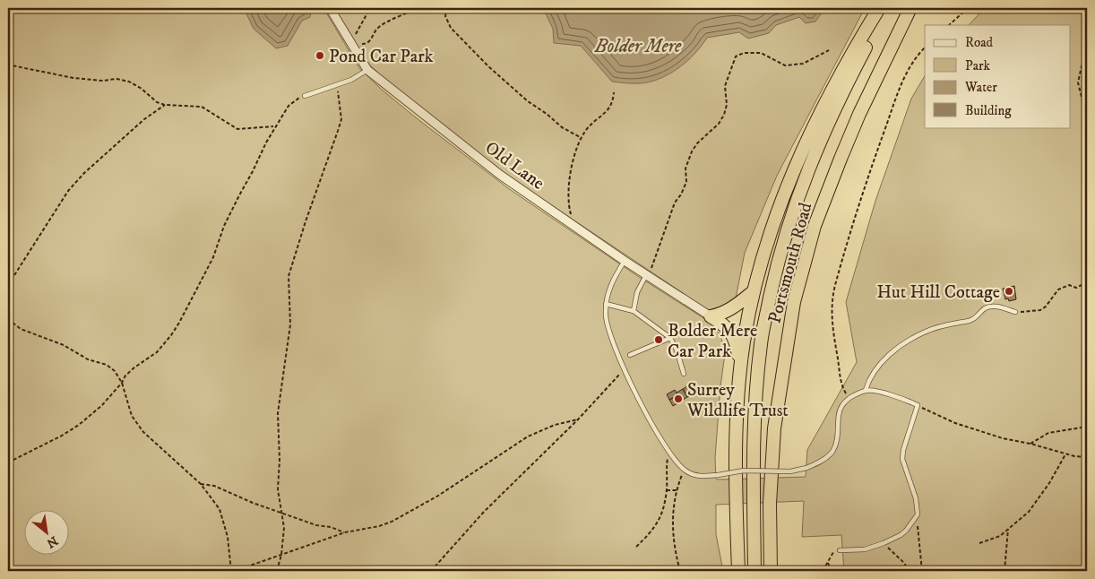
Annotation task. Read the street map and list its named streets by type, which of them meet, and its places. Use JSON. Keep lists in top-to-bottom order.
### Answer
{
  "streets": {
    "highway": ["Portsmouth Road"],
    "street": ["Old Lane"]
  },
  "water": ["Bolder Mere"],
  "places": [
    "Pond Car Park",
    "Hut Hill Cottage",
    "Bolder Mere Car Park",
    "Surrey Wildlife Trust"
  ],
  "legend": [
    "Road",
    "Park",
    "Water",
    "Building"
  ],
  "north": "bottom right"
}
